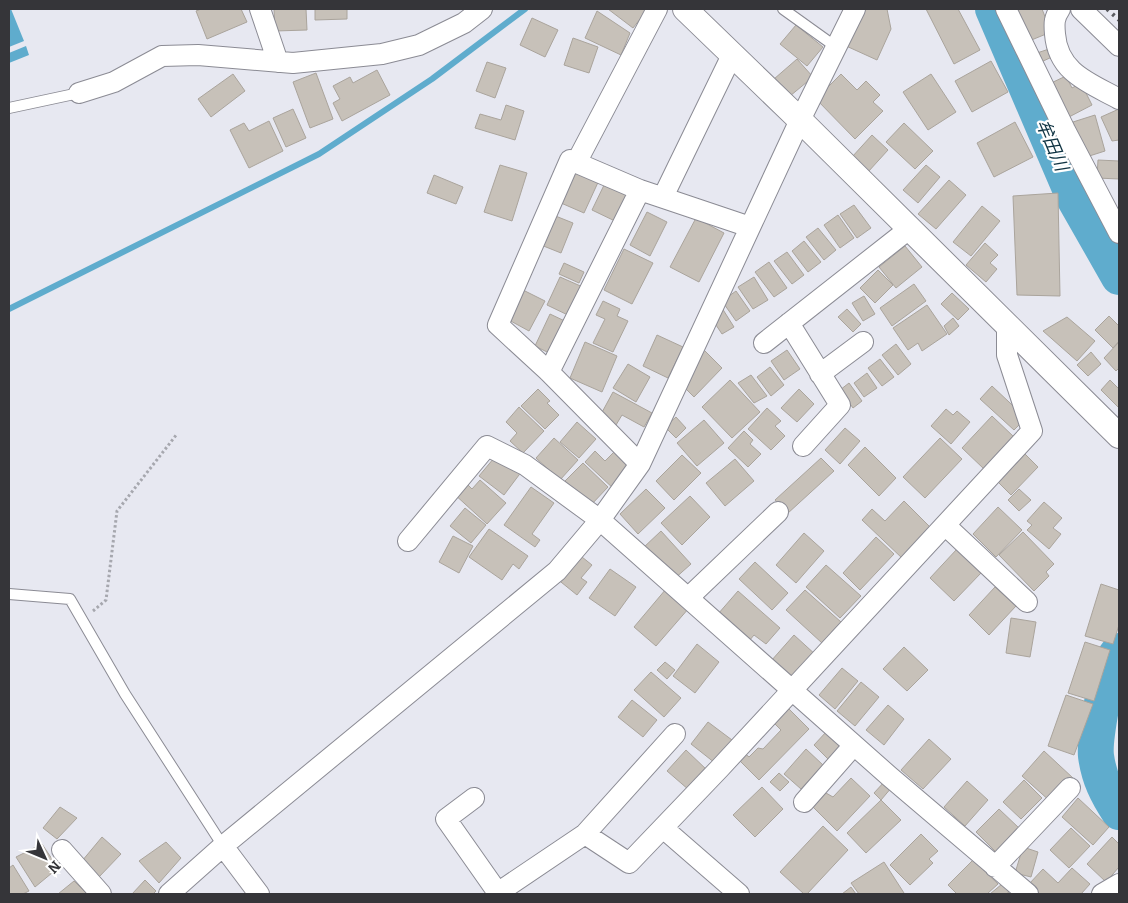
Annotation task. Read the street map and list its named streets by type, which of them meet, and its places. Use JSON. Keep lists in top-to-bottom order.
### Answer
{
  "water": ["牟田川"],
  "north": "bottom right"
}
